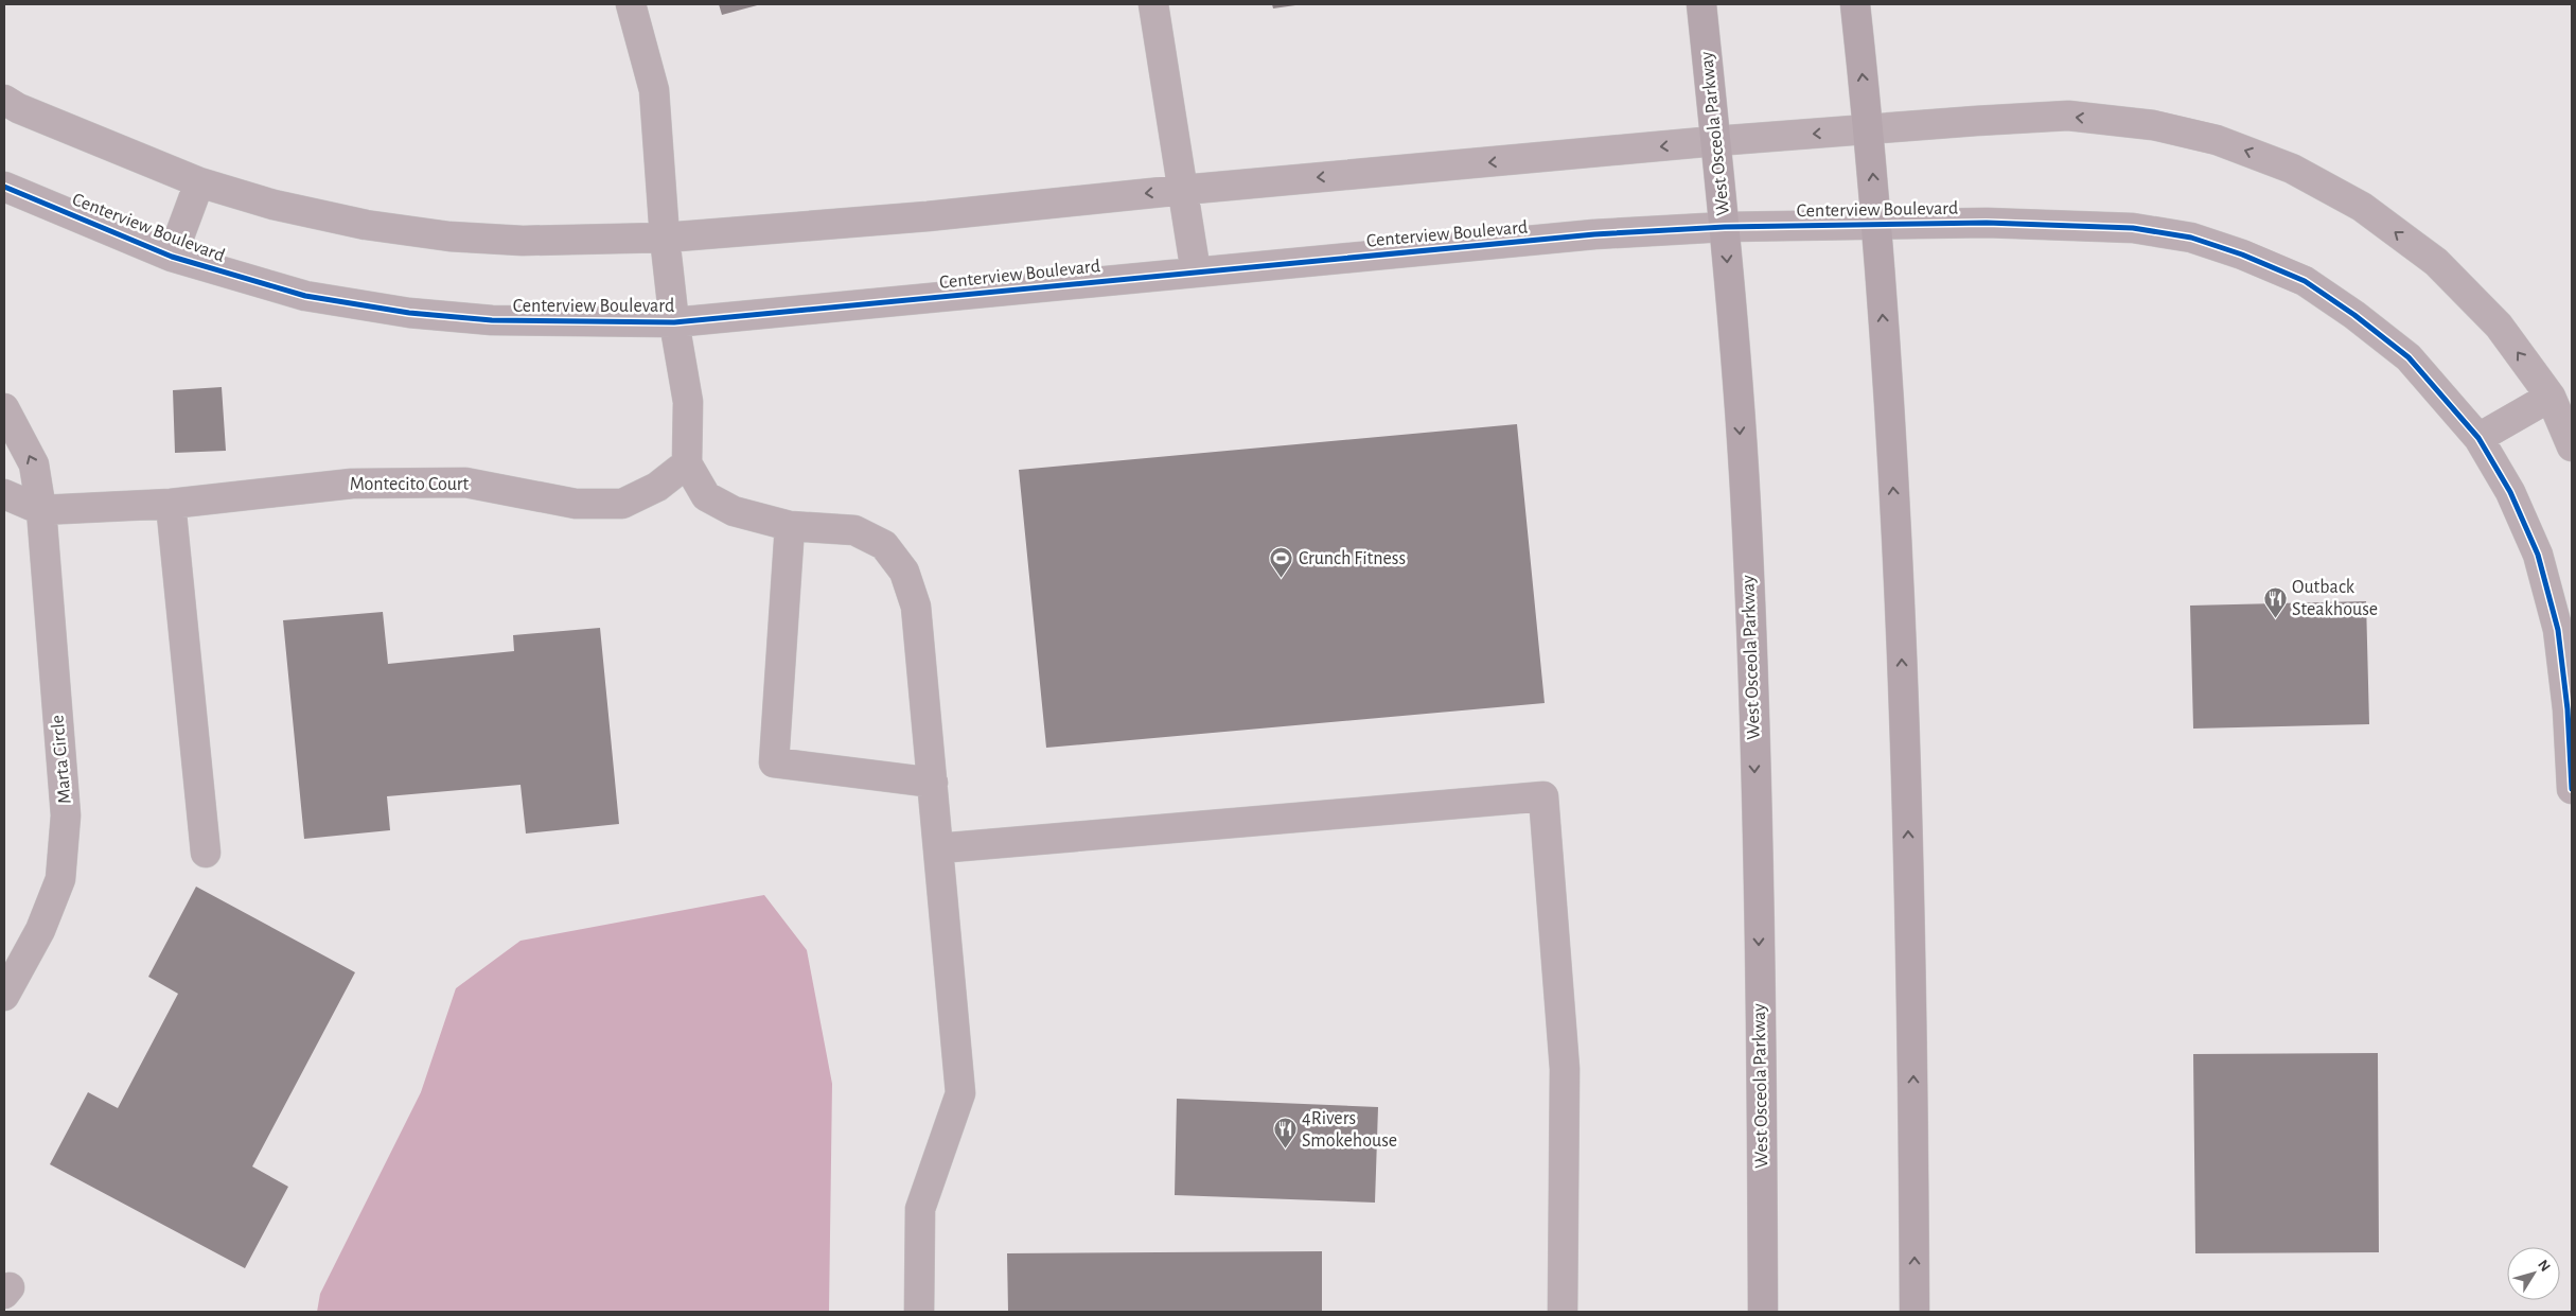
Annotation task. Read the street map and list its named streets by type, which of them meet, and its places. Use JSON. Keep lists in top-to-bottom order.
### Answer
{
  "streets": {
    "main road": ["West Osceola Parkway"],
    "street": ["Centerview Boulevard", "Montecito Court", "Marta Circle"]
  },
  "crossings": [
    ["West Osceola Parkway", "Centerview Boulevard"],
    ["Montecito Court", "Marta Circle"]
  ],
  "places": {
    "sports": ["Crunch Fitness"],
    "restaurant": ["Outback Steakhouse", "4Rivers Smokehouse"]
  },
  "north": "top right"
}
